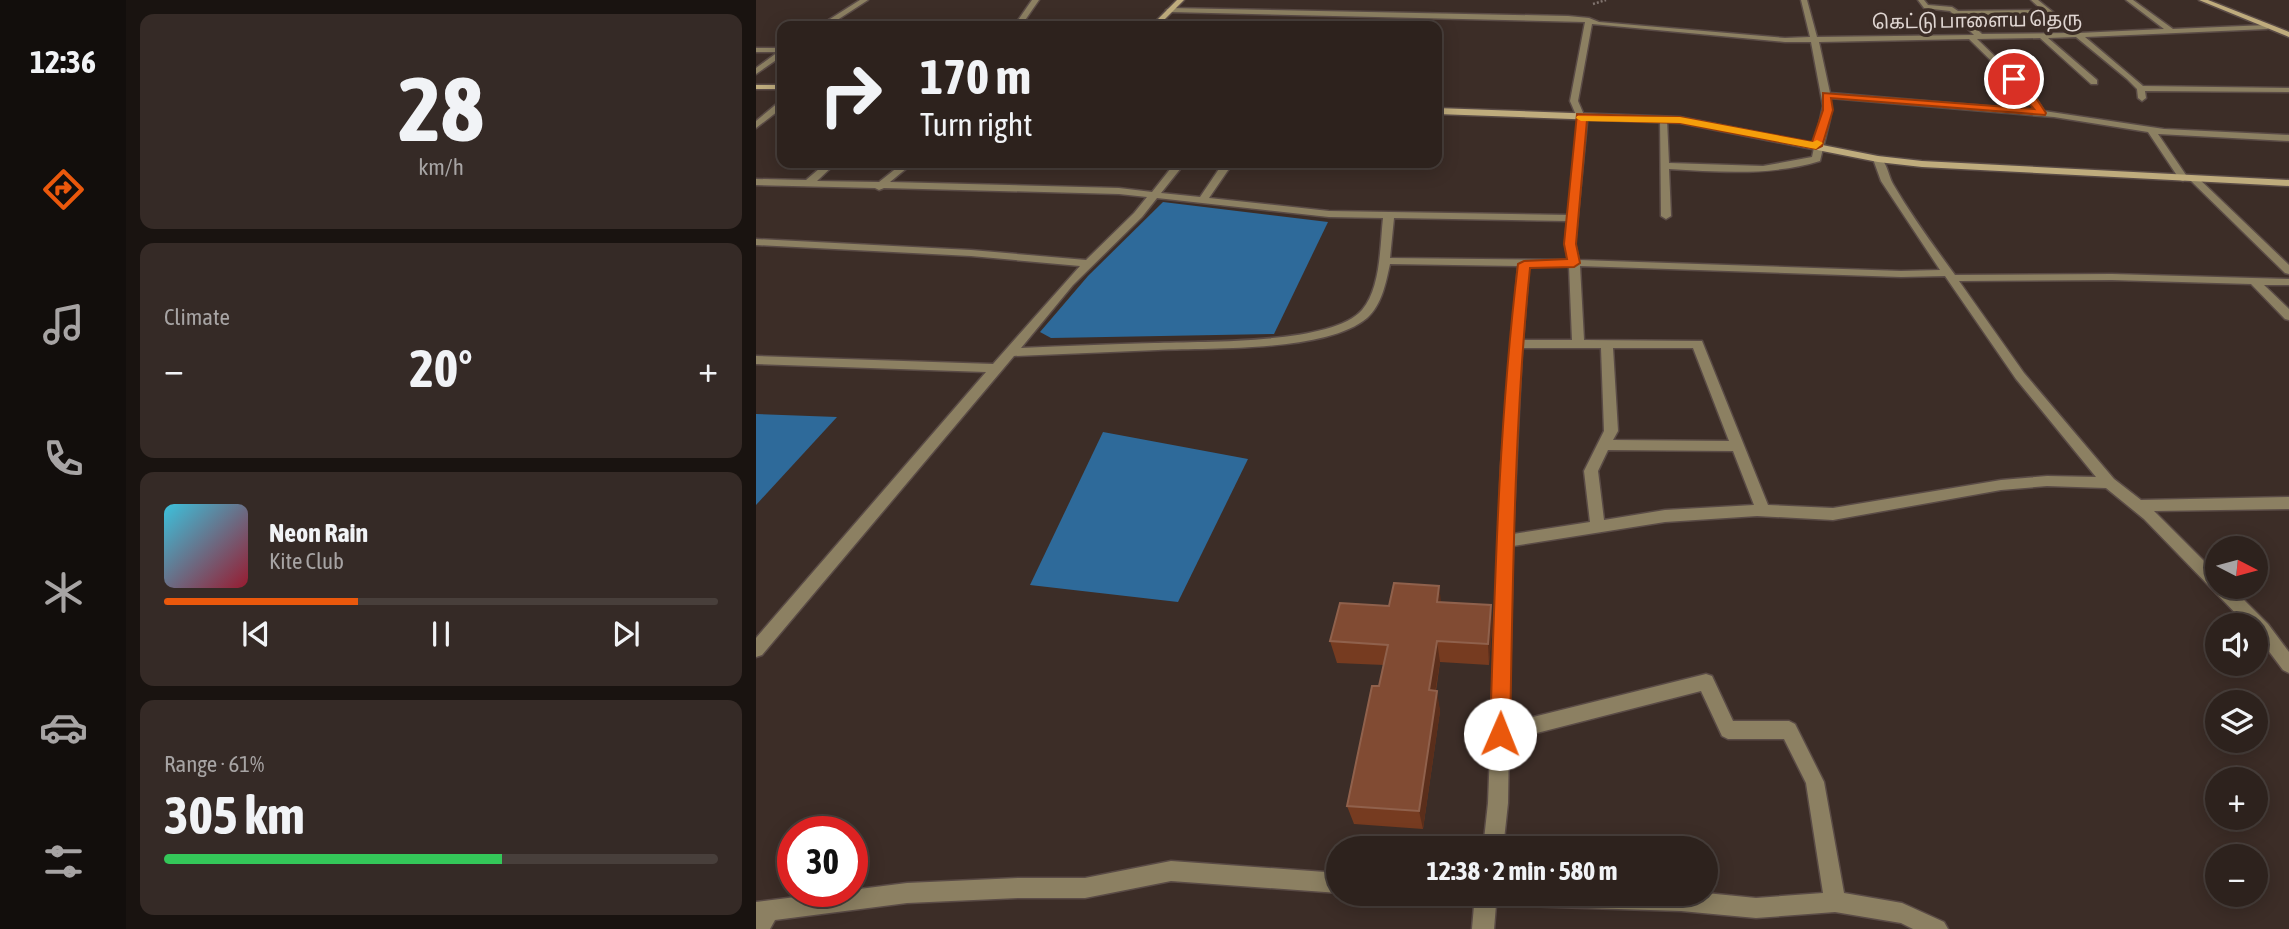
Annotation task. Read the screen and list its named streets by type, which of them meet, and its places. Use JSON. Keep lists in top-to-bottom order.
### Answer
{
  "streets": {
    "street": ["கெட்டு பாளைய தெரு"]
  },
  "north": "right",
  "page": {
    "tabs": "12:36",
    "tile": [
      ["28", "km/h"],
      "Climate",
      ["Range · 61%", "305 km"]
    ],
    "turn": ["170 m", "Turn right"],
    "heat": ["−", "20°", "+"],
    "song": ["Neon Rain", "Kite Club"],
    "map_buttons": ["+", "−"],
    "limit": "30",
    "trip": "12:38 · 2 min · 580 m"
  }
}
